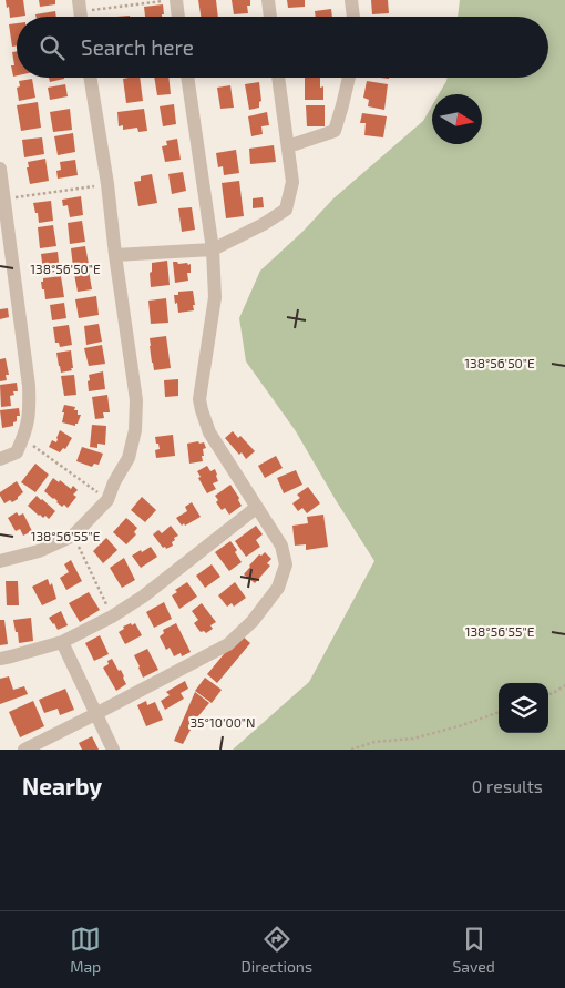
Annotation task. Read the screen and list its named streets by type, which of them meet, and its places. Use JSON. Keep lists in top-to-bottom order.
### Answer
{
  "north": "right",
  "page": {
    "search": "Search here",
    "heading": ["Nearby", "0 results"],
    "nav": ["Map", "Directions", "Saved"]
  },
  "coordinates": ["138°56'50\"E", "138°56'55\"E", "35°10'00\"N"]
}
